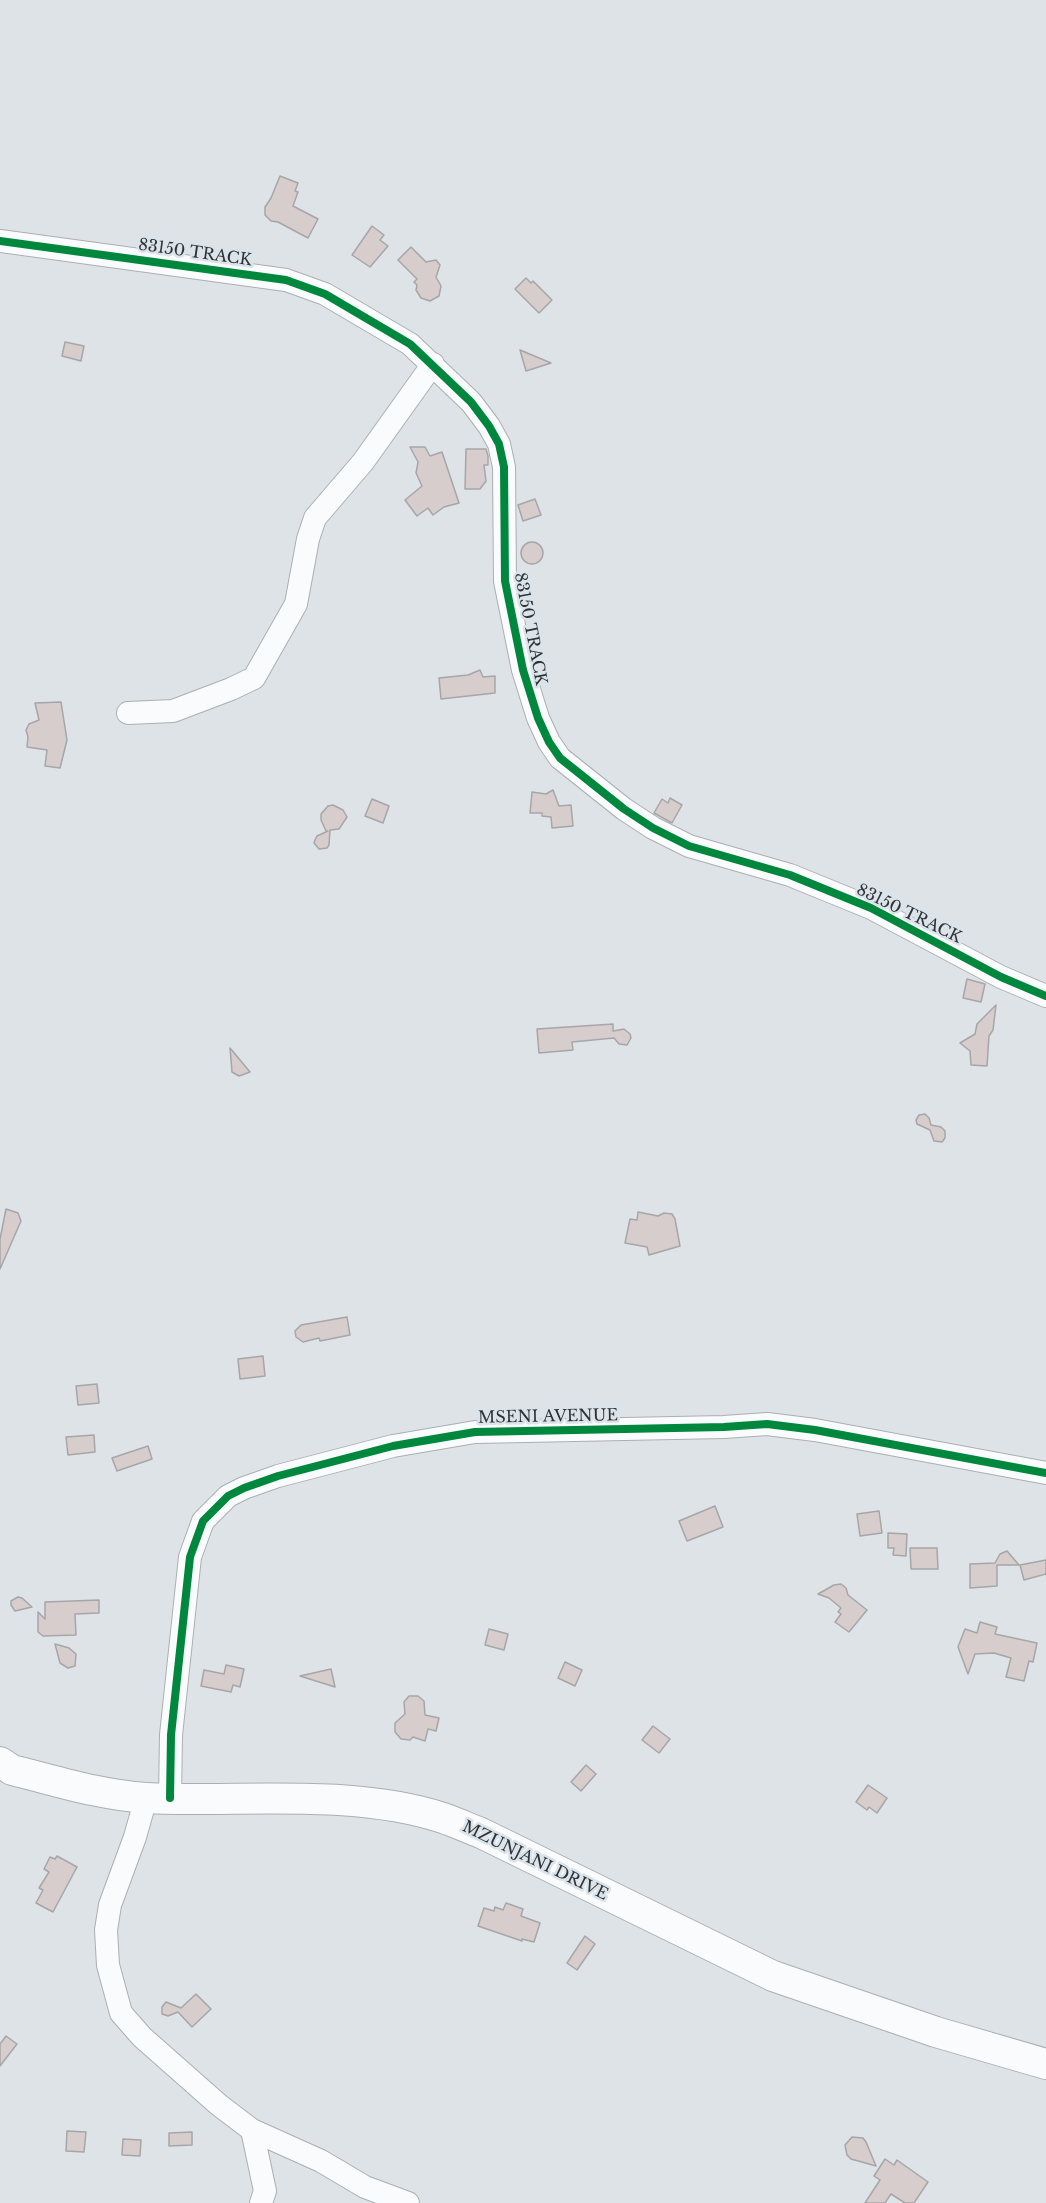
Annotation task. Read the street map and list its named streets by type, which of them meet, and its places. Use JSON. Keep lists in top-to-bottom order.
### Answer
{
  "streets": {
    "main road": ["MZUNJANI DRIVE"],
    "street": ["83150 TRACK", "MSENI AVENUE"]
  },
  "crossings": [
    ["MSENI AVENUE", "MZUNJANI DRIVE"]
  ]
}
